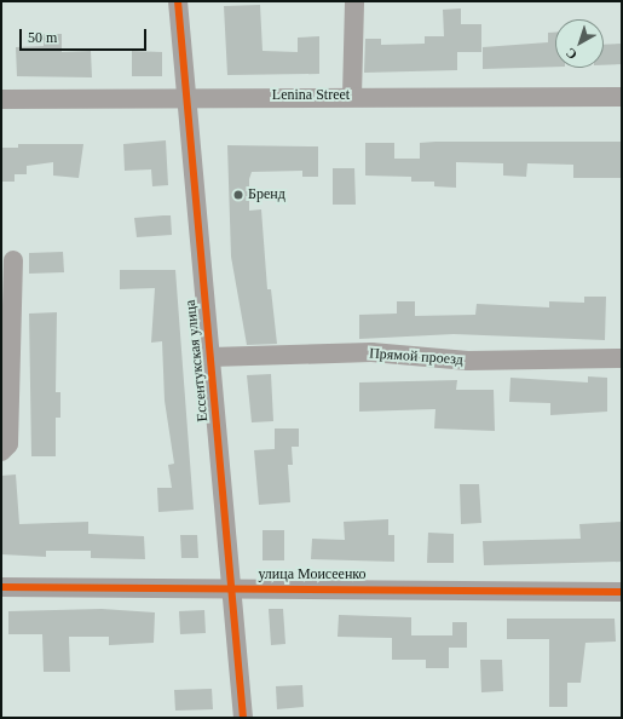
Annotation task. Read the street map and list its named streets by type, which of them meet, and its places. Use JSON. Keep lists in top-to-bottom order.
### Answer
{
  "streets": {
    "street": [
      "Lenina Street",
      "Прямой проезд",
      "Ессентукская улица",
      "улица Моисеенко"
    ]
  },
  "crossings": [
    ["Lenina Street", "Ессентукская улица"],
    ["Прямой проезд", "Ессентукская улица"],
    ["Ессентукская улица", "улица Моисеенко"]
  ],
  "places": ["Бренд"],
  "scale_bar": "50 m",
  "north": "bottom left"
}
